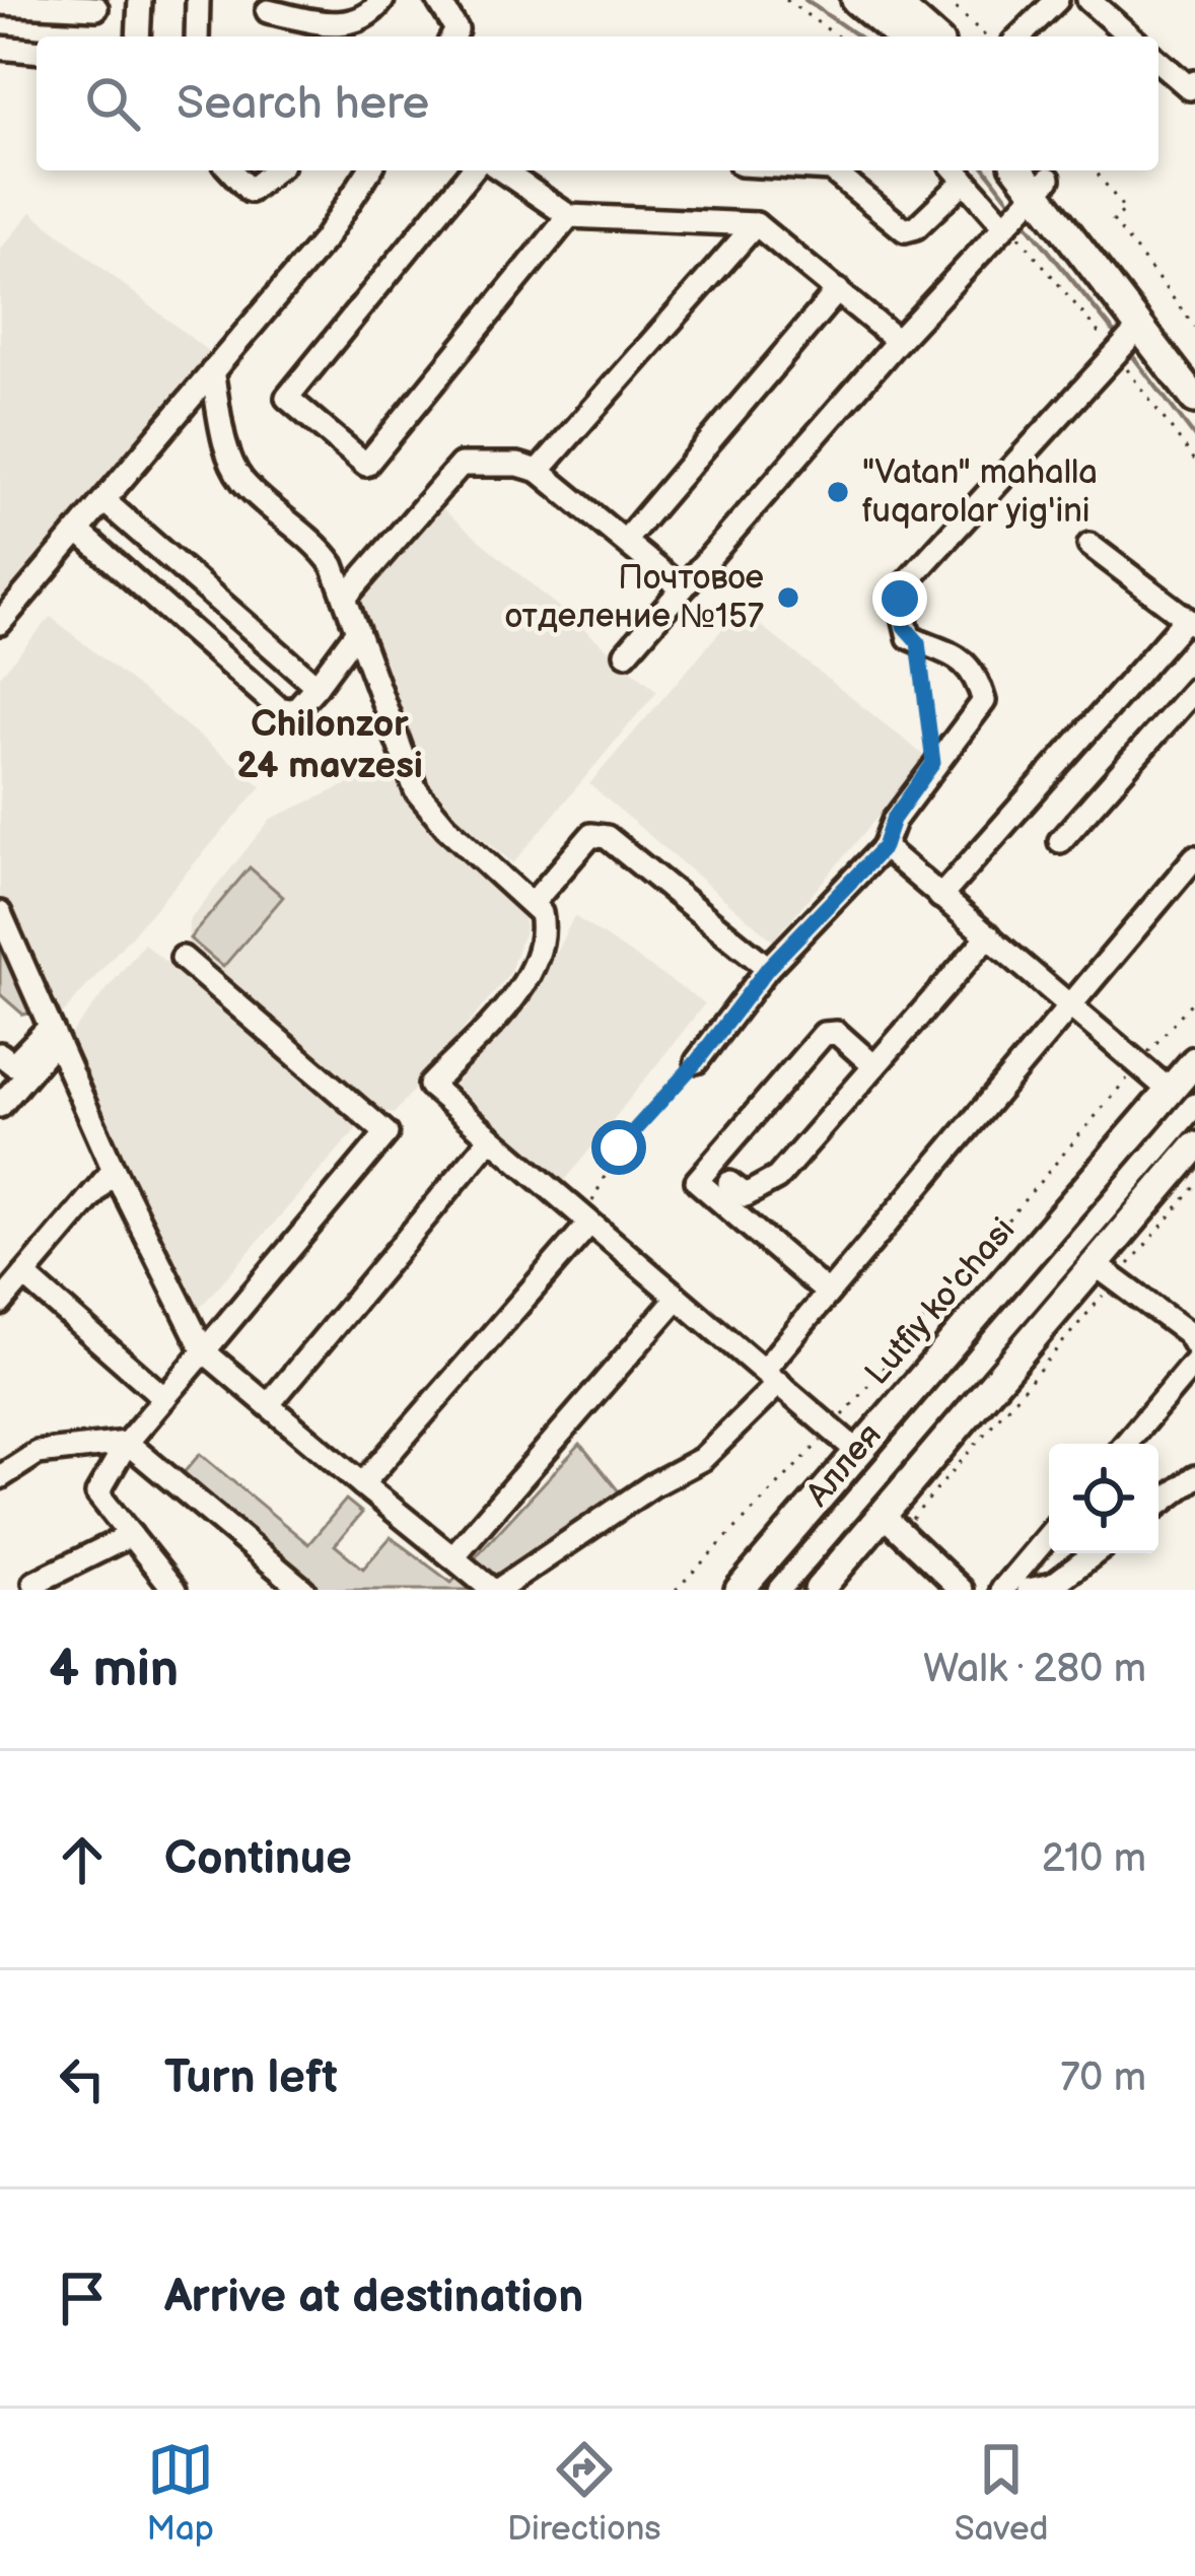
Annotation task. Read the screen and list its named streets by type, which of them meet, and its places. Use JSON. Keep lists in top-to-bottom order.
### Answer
{
  "streets": {
    "main road": ["Lutfiy ko'chasi"],
    "street": ["Аллея"]
  },
  "crossings": [
    ["Lutfiy ko'chasi", "Аллея"]
  ],
  "districts": ["Chilonzor 24 mavzesi"],
  "places": ["\"Vatan\" mahalla fuqarolar yig'ini", "Почтовое отделение №157"],
  "page": {
    "search": "Search here",
    "heading": ["4 min", "Walk · 280 m"],
    "list": [
      ["Continue", "210 m"],
      ["Turn left", "70 m"],
      "Arrive at destination"
    ],
    "nav": ["Map", "Directions", "Saved"]
  }
}
